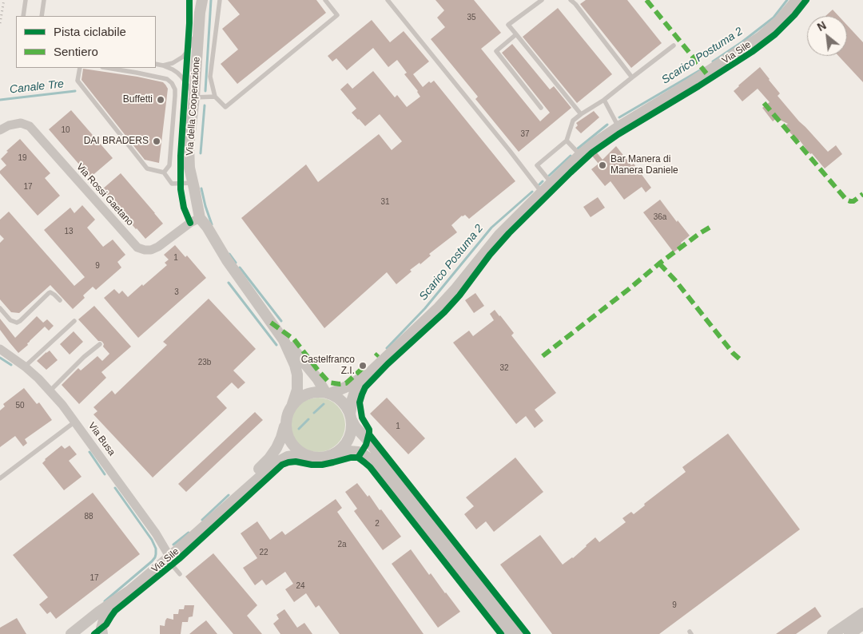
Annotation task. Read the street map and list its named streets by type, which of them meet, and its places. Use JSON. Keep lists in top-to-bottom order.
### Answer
{
  "streets": {
    "street": [
      "Via Sile",
      "Via della Cooperazione",
      "Via Rossi Gaetano",
      "Via Busa"
    ]
  },
  "crossings": [
    ["Via Sile", "Via della Cooperazione"],
    ["Via Sile", "Via Busa"],
    ["Via della Cooperazione", "Via Rossi Gaetano"]
  ],
  "water": ["Scarico Postuma 2", "Canale Tre"],
  "places": [
    "Buffetti",
    "DAI BRADERS",
    "Bar Manera di Manera Daniele",
    "Castelfranco Z.I."
  ],
  "house_numbers": [
    "35",
    "10",
    "37",
    "19",
    "17",
    "31",
    "36a",
    "13",
    "1",
    "9",
    "3",
    "23b",
    "32",
    "50",
    "1",
    "88",
    "2",
    "2a",
    "22",
    "17",
    "24",
    "9"
  ],
  "legend": ["Pista ciclabile", "Sentiero"],
  "north": "top left"
}
